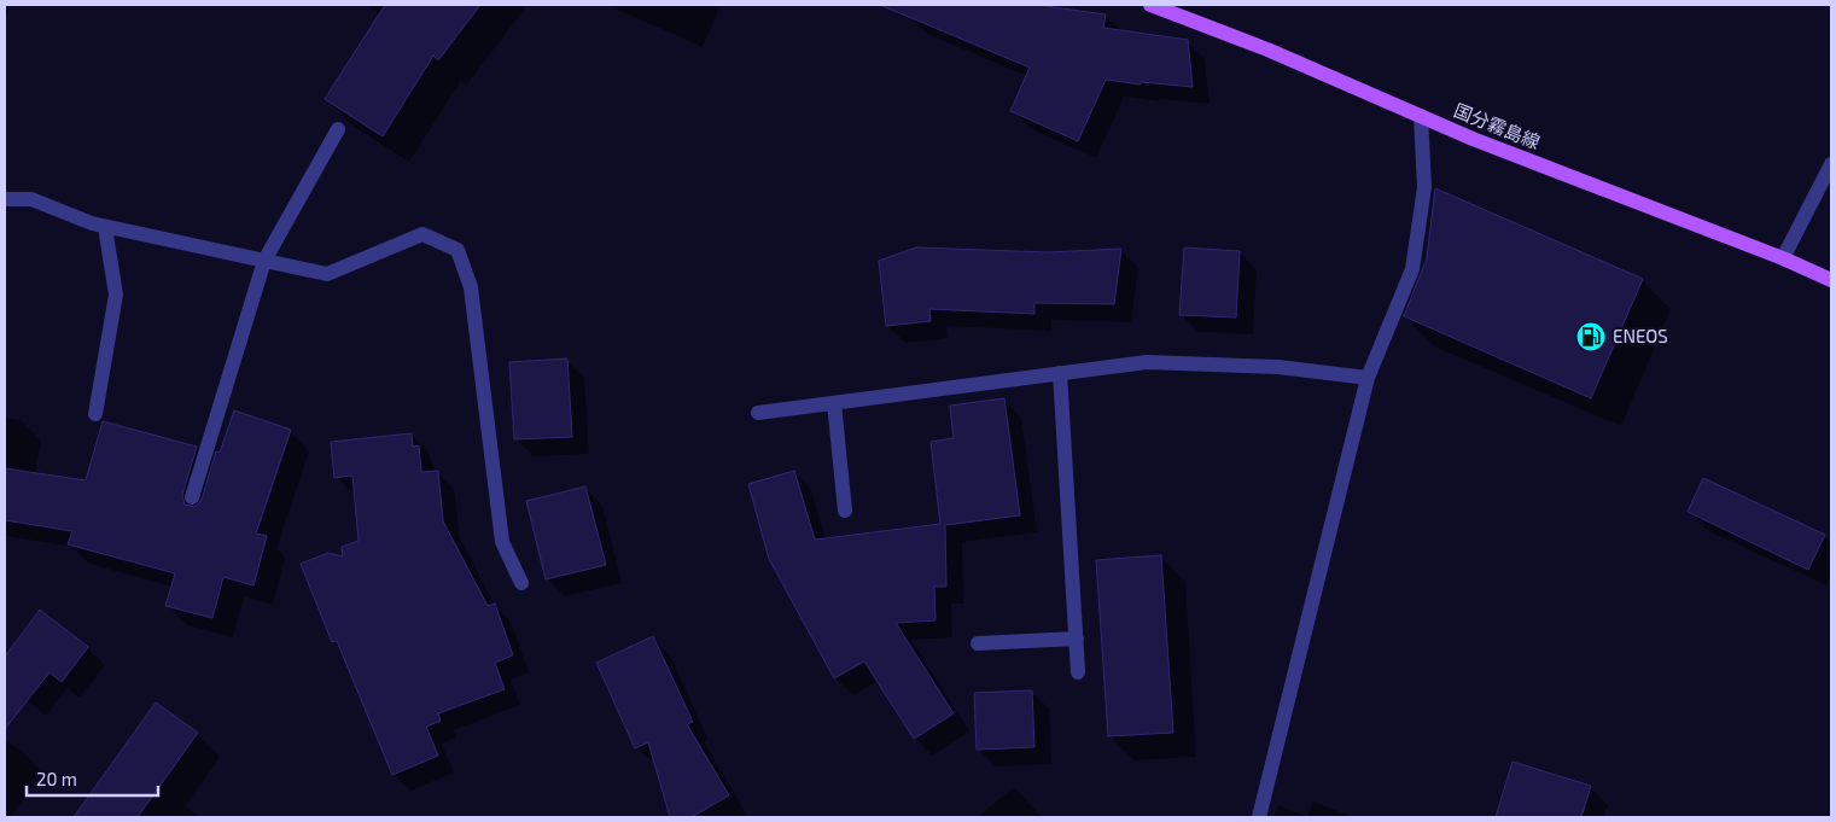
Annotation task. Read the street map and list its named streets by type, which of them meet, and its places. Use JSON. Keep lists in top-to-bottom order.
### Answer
{
  "streets": {
    "main road": ["国分霧島線"]
  },
  "places": {
    "fuel station": ["ENEOS"]
  },
  "scale_bar": "20 m"
}
